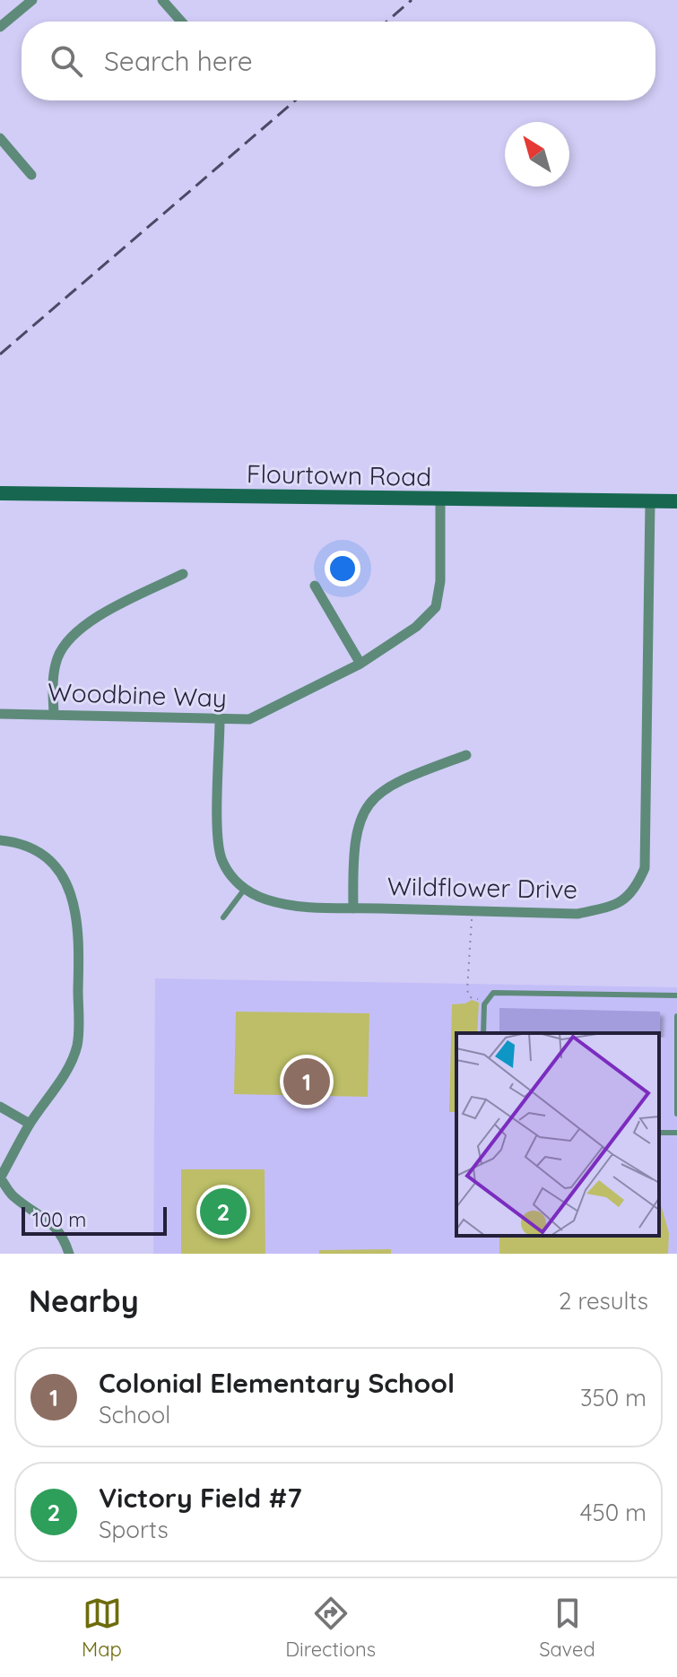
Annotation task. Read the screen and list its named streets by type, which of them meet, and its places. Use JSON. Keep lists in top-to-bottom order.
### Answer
{
  "streets": {
    "main road": ["Flourtown Road"],
    "street": ["Woodbine Way", "Wildflower Drive"]
  },
  "crossings": [
    ["Flourtown Road", "Woodbine Way"],
    ["Flourtown Road", "Wildflower Drive"],
    ["Woodbine Way", "Wildflower Drive"]
  ],
  "scale_bar": "100 m",
  "north": "top left",
  "page": {
    "search": "Search here",
    "pins": ["1", "2"],
    "scale": "100 m",
    "heading": ["Nearby", "2 results"],
    "list": [
      {
        "mark": "1",
        "name": "Colonial Elementary School",
        "note": "School",
        "value": "350 m"
      },
      {
        "mark": "2",
        "name": "Victory Field #7",
        "note": "Sports",
        "value": "450 m"
      }
    ],
    "nav": ["Map", "Directions", "Saved"]
  }
}
